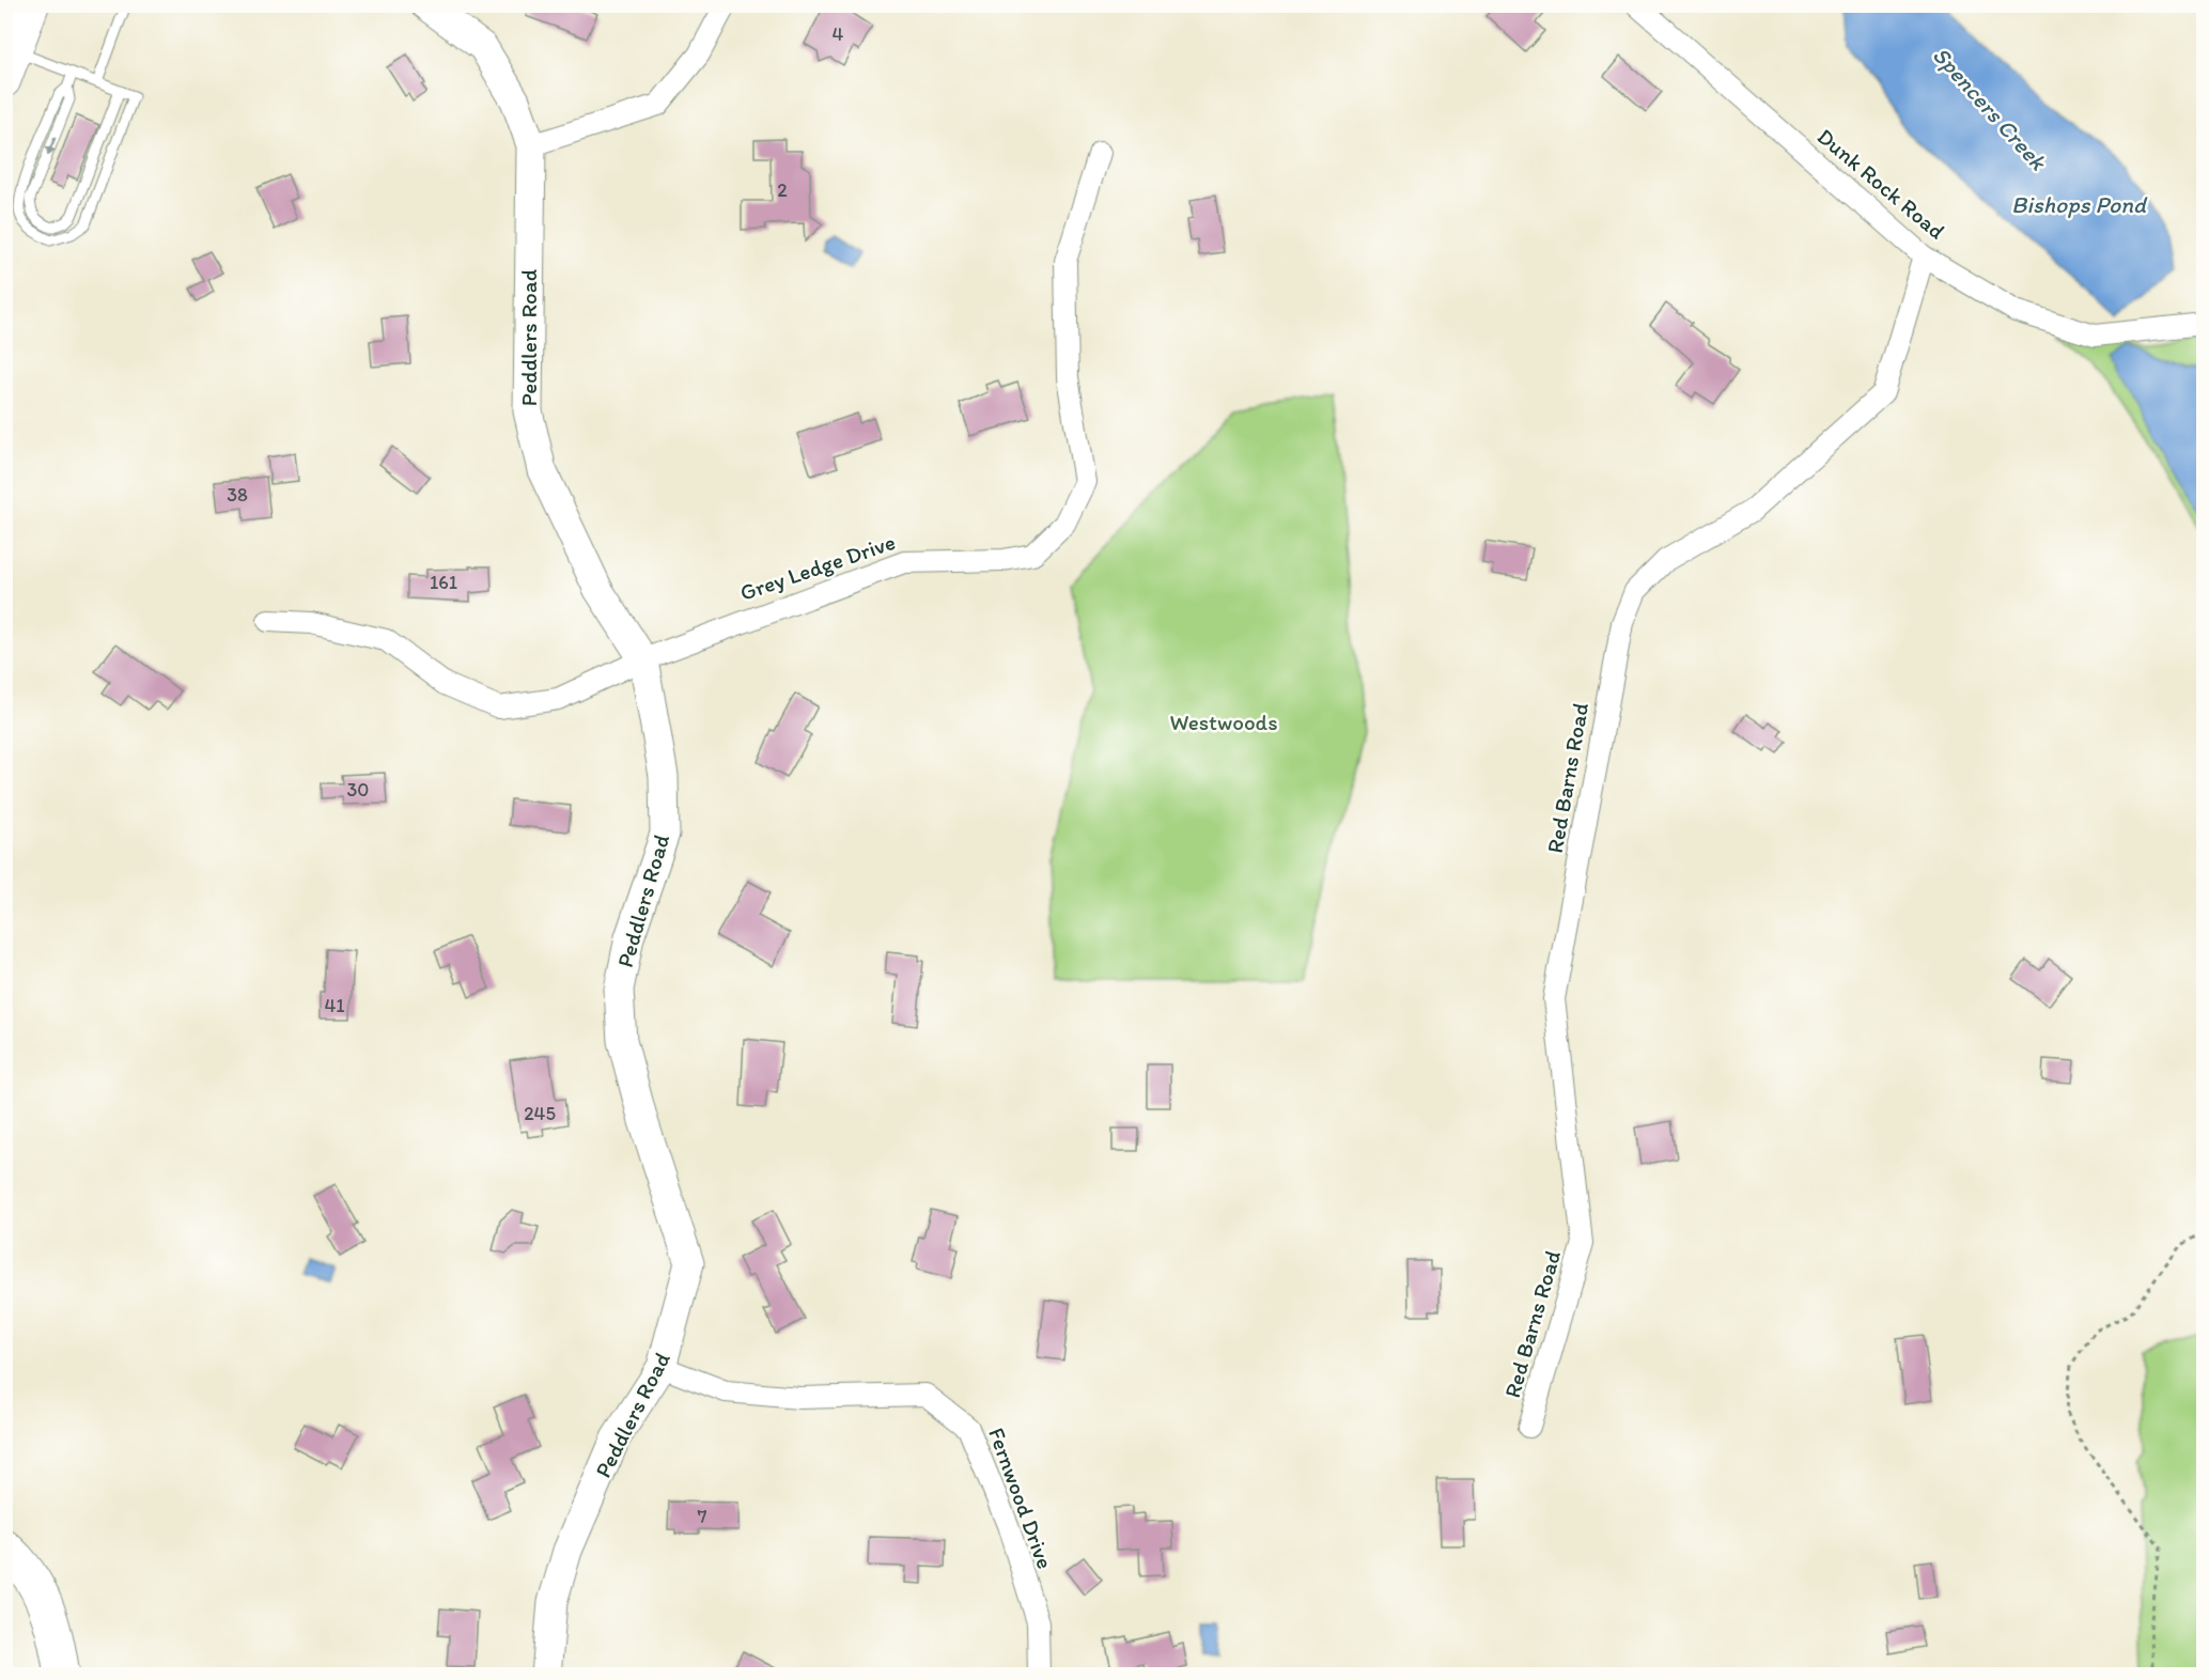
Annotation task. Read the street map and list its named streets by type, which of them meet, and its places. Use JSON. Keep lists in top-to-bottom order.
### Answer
{
  "streets": {
    "street": [
      "Dunk Rock Road",
      "Peddlers Road",
      "Grey Ledge Drive",
      "Red Barns Road",
      "Fernwood Drive"
    ]
  },
  "crossings": [
    ["Dunk Rock Road", "Red Barns Road"],
    ["Peddlers Road", "Grey Ledge Drive"],
    ["Peddlers Road", "Fernwood Drive"]
  ],
  "water": ["Spencers Creek", "Bishops Pond"],
  "parks": ["Westwoods"],
  "house_numbers": [
    "4",
    "2",
    "38",
    "161",
    "30",
    "41",
    "245",
    "7"
  ]
}
